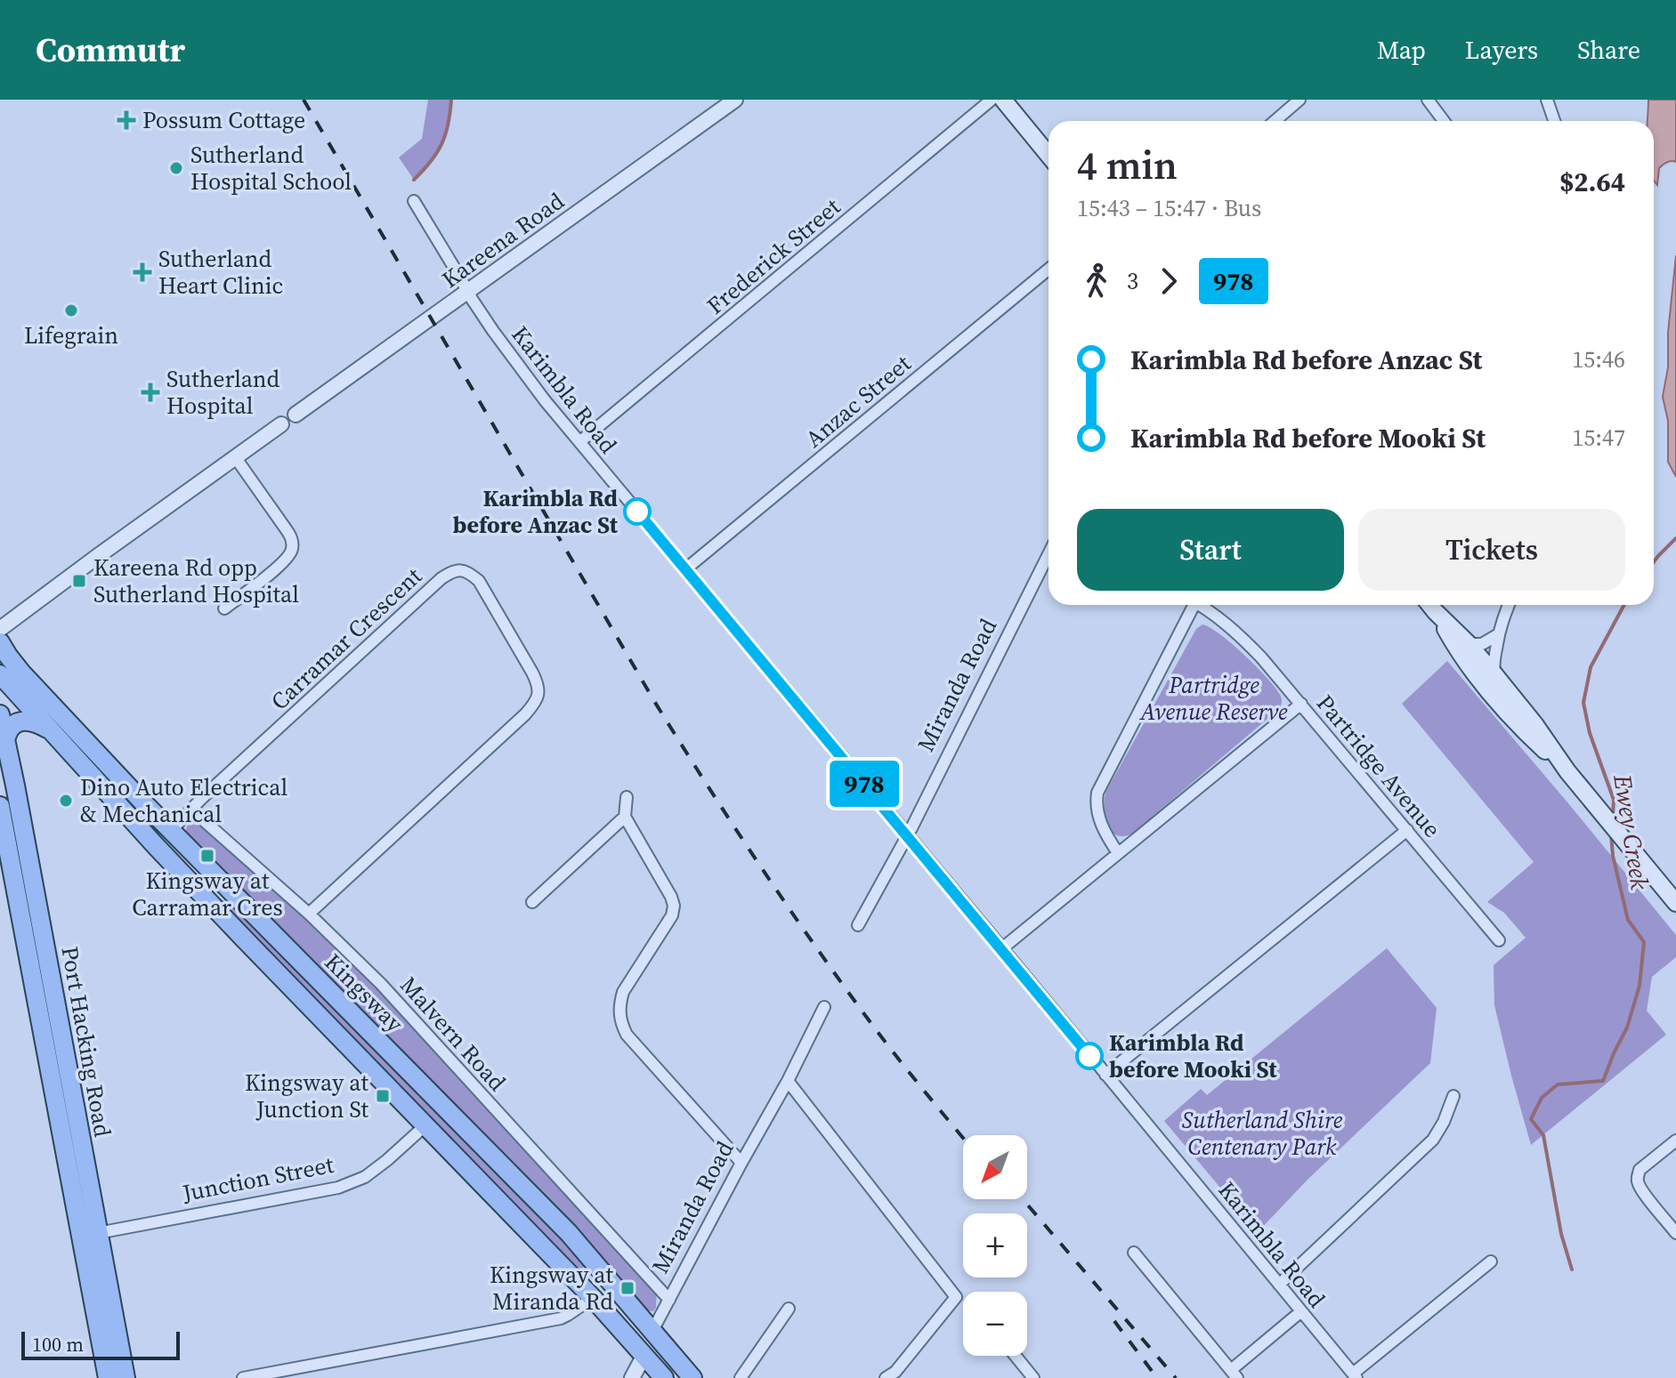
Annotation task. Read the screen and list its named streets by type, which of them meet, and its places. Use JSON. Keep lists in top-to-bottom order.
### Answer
{
  "streets": {
    "main road": ["Miranda Road", "Kingsway", "Port Hacking Road"],
    "street": [
      "Kareena Road",
      "Frederick Street",
      "Karimbla Road",
      "Anzac Street",
      "Carramar Crescent",
      "Partridge Avenue",
      "Malvern Road",
      "Junction Street"
    ]
  },
  "crossings": [
    ["Kareena Road", "Karimbla Road"],
    ["Frederick Street", "Karimbla Road"],
    ["Karimbla Road", "Anzac Street"],
    ["Karimbla Road", "Miranda Road"],
    ["Carramar Crescent", "Kingsway"],
    ["Carramar Crescent", "Malvern Road"],
    ["Miranda Road", "Kingsway"],
    ["Miranda Road", "Malvern Road"],
    ["Kingsway", "Junction Street"],
    ["Port Hacking Road", "Junction Street"]
  ],
  "water": ["Ewey Creek"],
  "parks": ["Partridge Avenue Reserve", "Sutherland Shire Centenary Park"],
  "places": {
    "health": ["Possum Cottage", "Sutherland Heart Clinic", "Sutherland Hospital"],
    "other": [
      "Sutherland Hospital School",
      "Lifegrain",
      "Karimbla Rd before Anzac St",
      "Dino Auto Electrical & Mechanical",
      "Karimbla Rd before Mooki St"
    ],
    "transit": [
      "Kareena Rd opp Sutherland Hospital",
      "Kingsway at Carramar Cres",
      "Kingsway at Junction St",
      "Kingsway at Miranda Rd"
    ]
  },
  "lines": ["bus line 978"],
  "scale_bar": "100 m",
  "north": "bottom left",
  "page": {
    "header": "Commutr",
    "nav": ["Map", "Layers", "Share"],
    "on_map": "978",
    "heading": ["4 min", "15:43 – 15:47 · Bus", "$2.64"],
    "legs": ["3", "978"],
    "list": [
      {
        "name": "Karimbla Rd before Anzac St",
        "value": "15:46"
      },
      {
        "name": "Karimbla Rd before Mooki St",
        "value": "15:47"
      }
    ],
    "buttons": ["Start", "Tickets"],
    "map_buttons": ["+", "−"],
    "scale": "100 m"
  }
}
